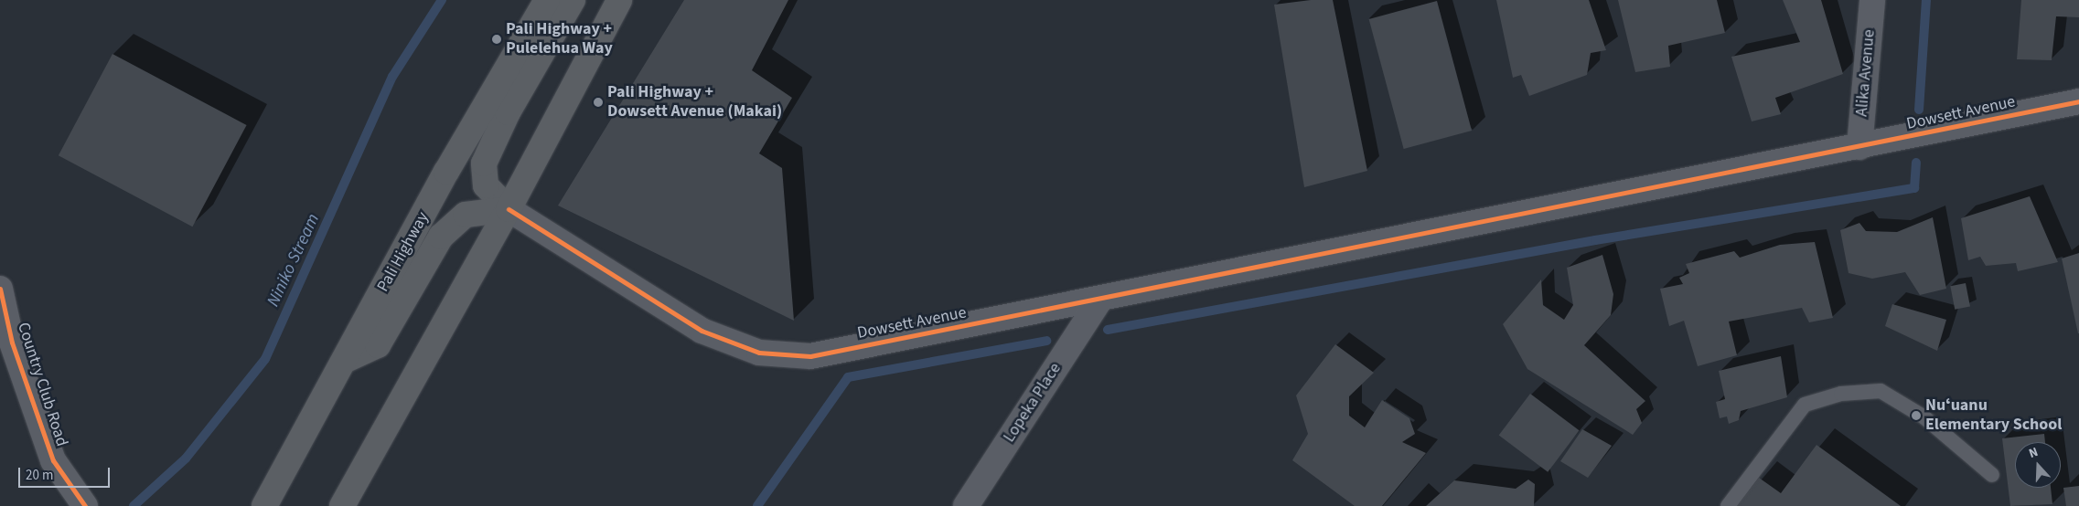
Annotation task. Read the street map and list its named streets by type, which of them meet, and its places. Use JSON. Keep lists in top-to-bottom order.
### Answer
{
  "streets": {
    "highway": ["Pali Highway"],
    "street": [
      "Alika Avenue",
      "Dowsett Avenue",
      "Country Club Road",
      "Lopeka Place"
    ]
  },
  "crossings": [
    ["Alika Avenue", "Dowsett Avenue"],
    ["Dowsett Avenue", "Lopeka Place"]
  ],
  "water": ["Niniko Stream"],
  "places": ["Pali Highway + Pulelehua Way", "Pali Highway + Dowsett Avenue (Makai)", "Nuʻuanu Elementary School"],
  "scale_bar": "20 m",
  "north": "top"
}
